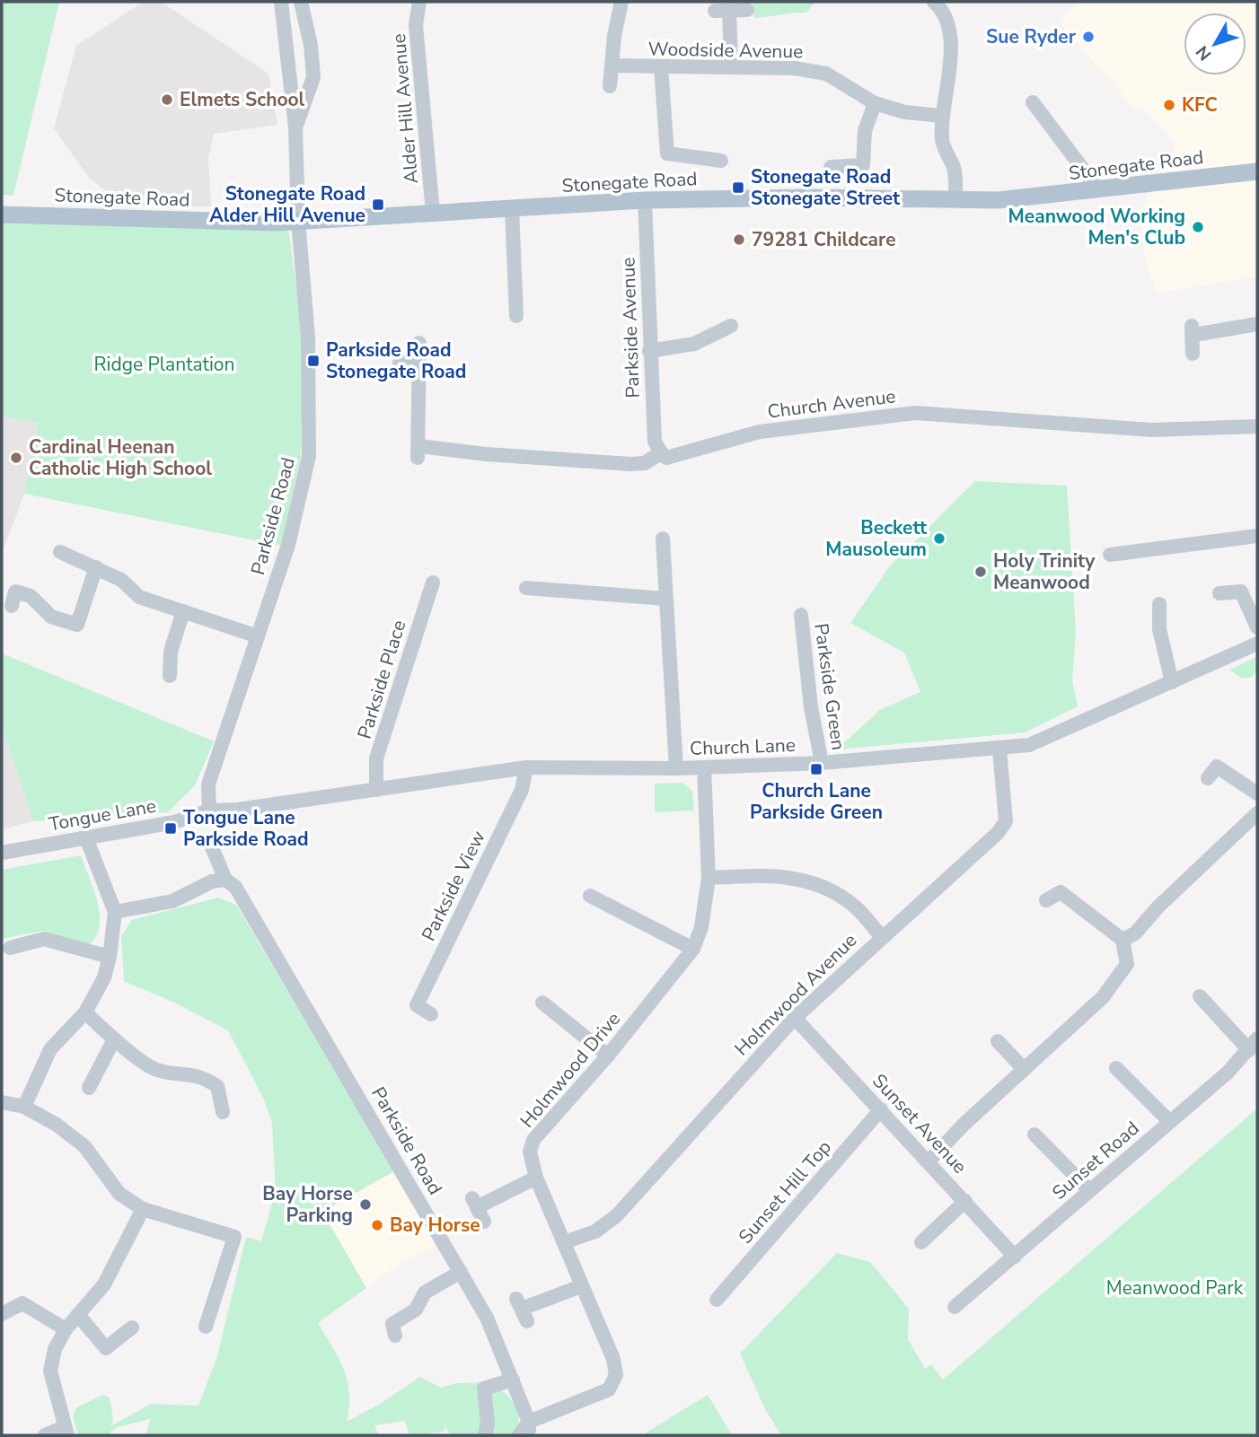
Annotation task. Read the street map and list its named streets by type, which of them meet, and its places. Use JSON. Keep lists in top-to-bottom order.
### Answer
{
  "streets": {
    "main road": ["Stonegate Road"],
    "street": [
      "Woodside Avenue",
      "Alder Hill Avenue",
      "Parkside Avenue",
      "Church Avenue",
      "Parkside Road",
      "Parkside Place",
      "Parkside Green",
      "Church Lane",
      "Tongue Lane",
      "Parkside View",
      "Holmwood Avenue",
      "Holmwood Drive",
      "Sunset Avenue",
      "Sunset Road",
      "Sunset Hill Top"
    ]
  },
  "crossings": [
    ["Alder Hill Avenue", "Stonegate Road"],
    ["Stonegate Road", "Parkside Avenue"],
    ["Stonegate Road", "Parkside Road"],
    ["Parkside Avenue", "Church Avenue"],
    ["Parkside Road", "Church Lane"],
    ["Parkside Road", "Tongue Lane"],
    ["Parkside Road", "Holmwood Drive"],
    ["Parkside Place", "Church Lane"],
    ["Parkside Green", "Church Lane"],
    ["Church Lane", "Tongue Lane"],
    ["Church Lane", "Parkside View"],
    ["Church Lane", "Holmwood Avenue"],
    ["Church Lane", "Holmwood Drive"],
    ["Holmwood Avenue", "Holmwood Drive"],
    ["Holmwood Avenue", "Sunset Avenue"],
    ["Sunset Avenue", "Sunset Road"],
    ["Sunset Avenue", "Sunset Hill Top"]
  ],
  "parks": ["Ridge Plantation", "Meanwood Park"],
  "places": {
    "other": [
      "Sue Ryder",
      "Elmets School",
      "KFC",
      "Meanwood Working Men's Club",
      "79281 Childcare",
      "Cardinal Heenan Catholic High School",
      "Beckett Mausoleum",
      "Holy Trinity Meanwood",
      "Bay Horse Parking",
      "Bay Horse"
    ],
    "transit": [
      "Stonegate Road Stonegate Street",
      "Stonegate Road Alder Hill Avenue",
      "Parkside Road Stonegate Road",
      "Church Lane Parkside Green",
      "Tongue Lane Parkside Road"
    ]
  },
  "north": "bottom left"
}
